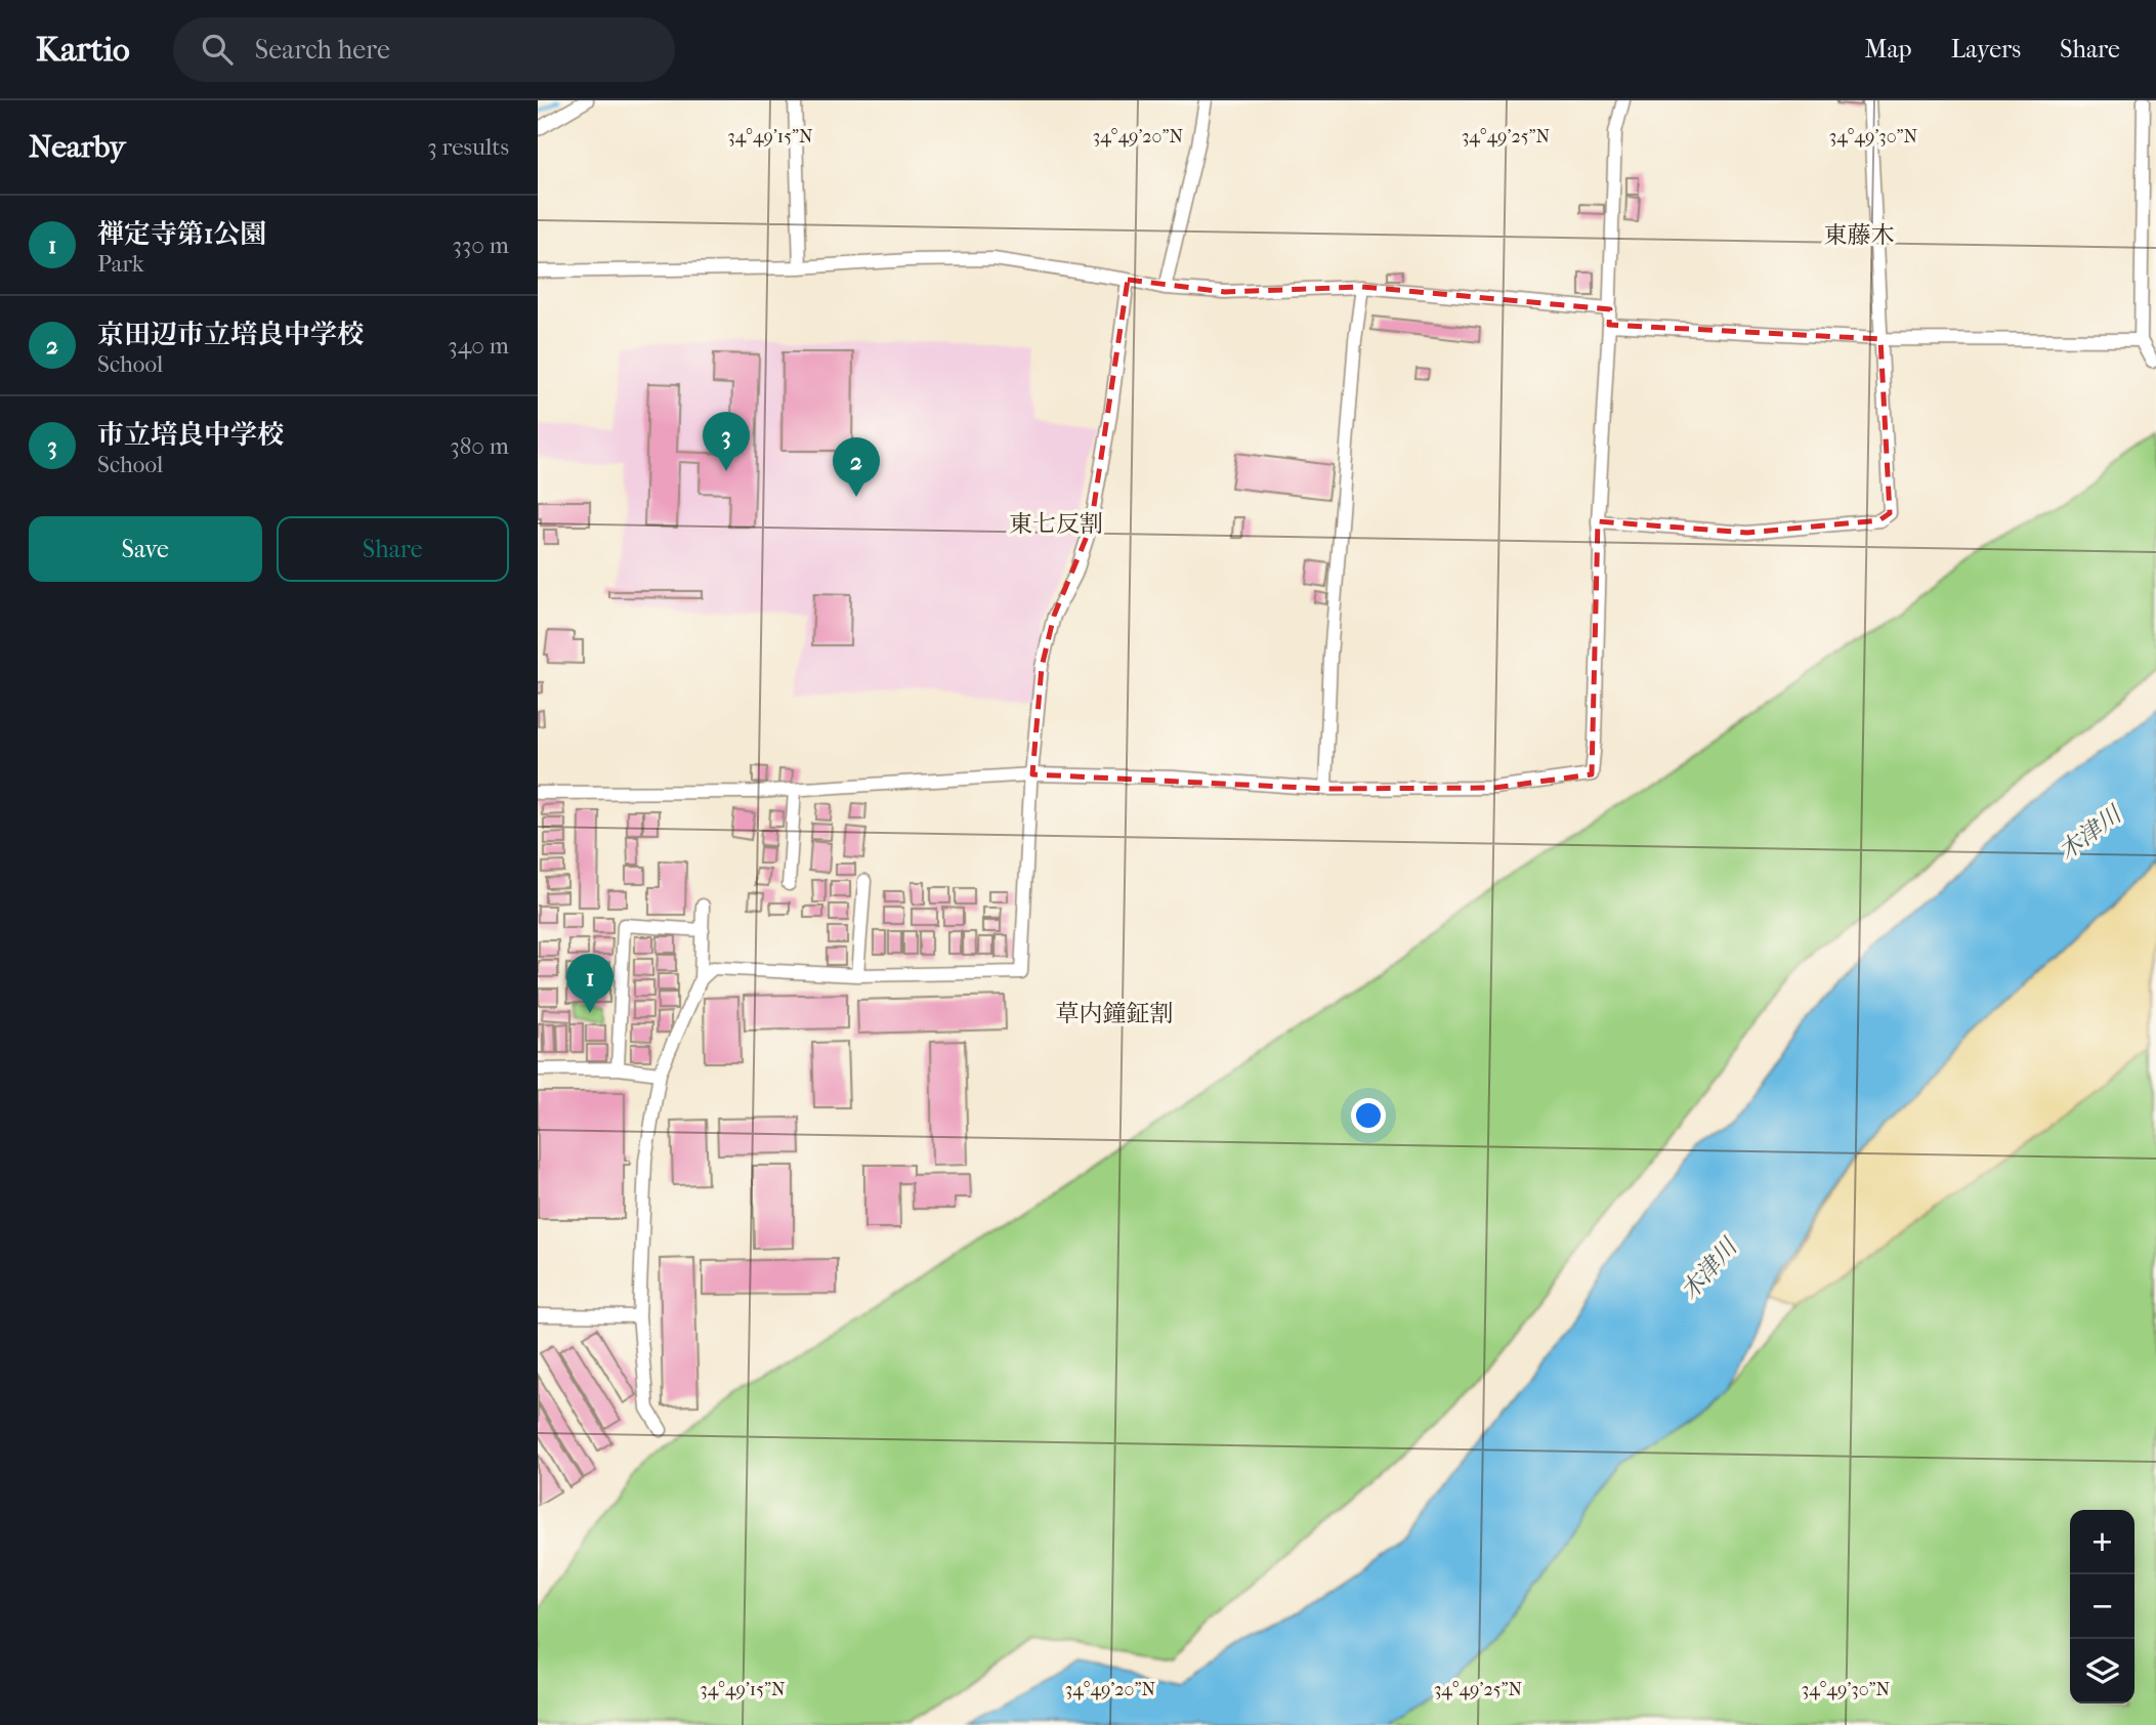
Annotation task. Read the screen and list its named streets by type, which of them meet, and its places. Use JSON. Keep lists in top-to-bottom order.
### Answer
{
  "districts": ["東藤木", "東七反割", "草内鐘鉦割"],
  "water": ["木津川"],
  "page": {
    "header": "Kartio",
    "search": "Search here",
    "nav": ["Map", "Layers", "Share"],
    "heading": ["Nearby", "3 results"],
    "list": [
      {
        "mark": "1",
        "name": "禅定寺第1公園",
        "note": "Park",
        "value": "330 m"
      },
      {
        "mark": "2",
        "name": "京田辺市立培良中学校",
        "note": "School",
        "value": "340 m"
      },
      {
        "mark": "3",
        "name": "市立培良中学校",
        "note": "School",
        "value": "380 m"
      }
    ],
    "pins": ["3", "2", "1"],
    "buttons": ["Save", "Share"],
    "map_buttons": ["+", "−"]
  },
  "coordinates": [
    "34°49'15\"N",
    "34°49'20\"N",
    "34°49'25\"N",
    "34°49'30\"N"
  ]
}
